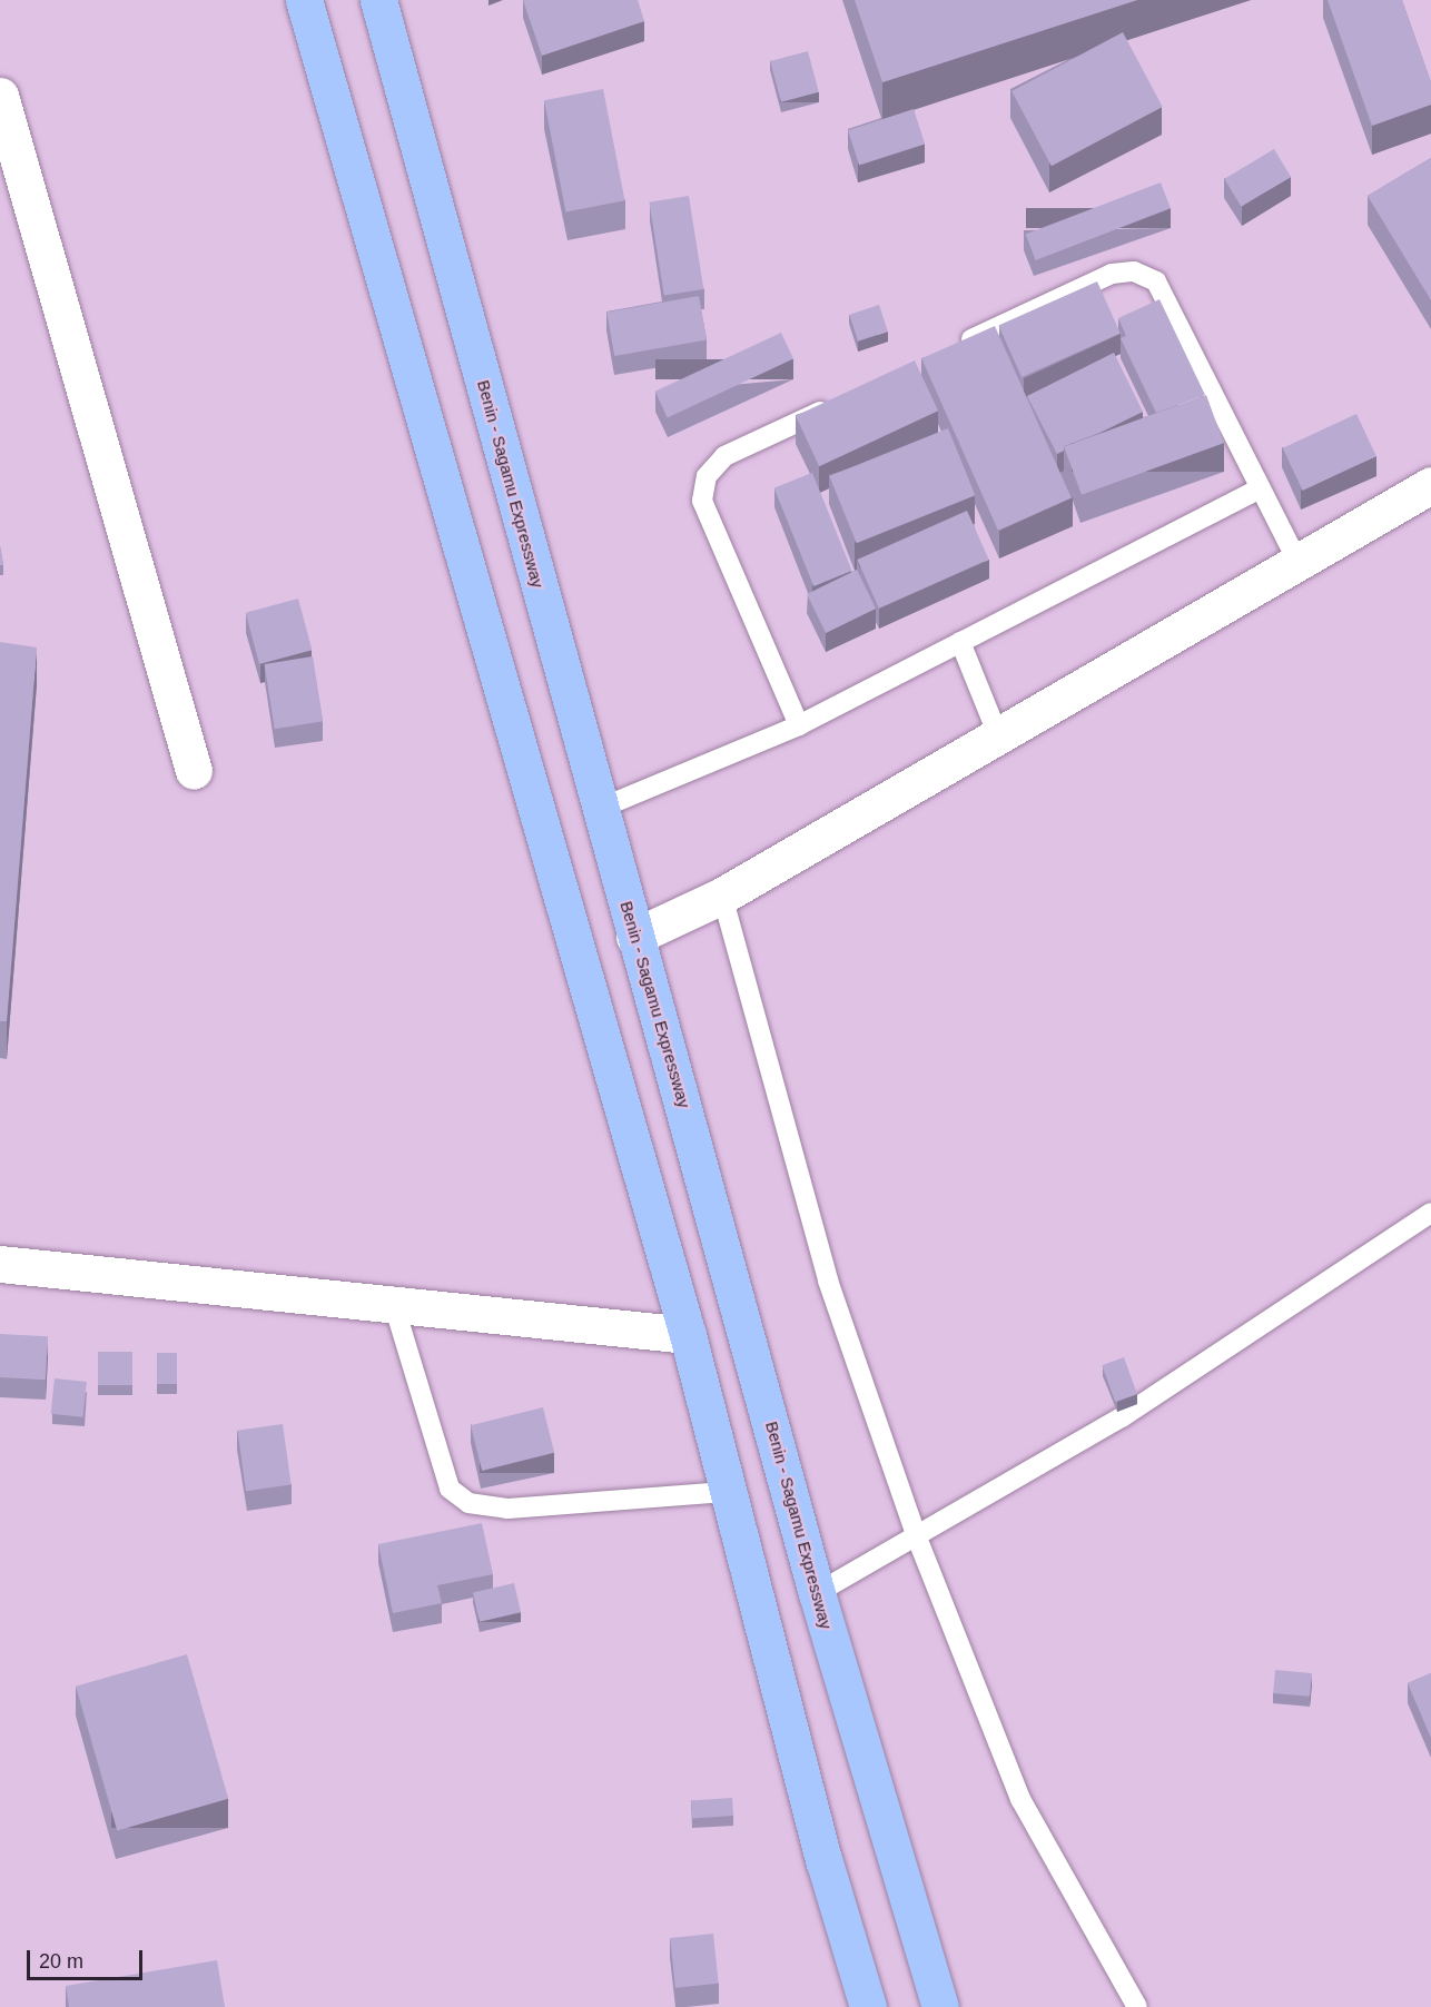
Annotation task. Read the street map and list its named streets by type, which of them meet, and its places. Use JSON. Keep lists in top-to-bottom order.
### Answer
{
  "streets": {
    "highway": ["Benin - Sagamu Expressway"]
  },
  "scale_bar": "20 m"
}
